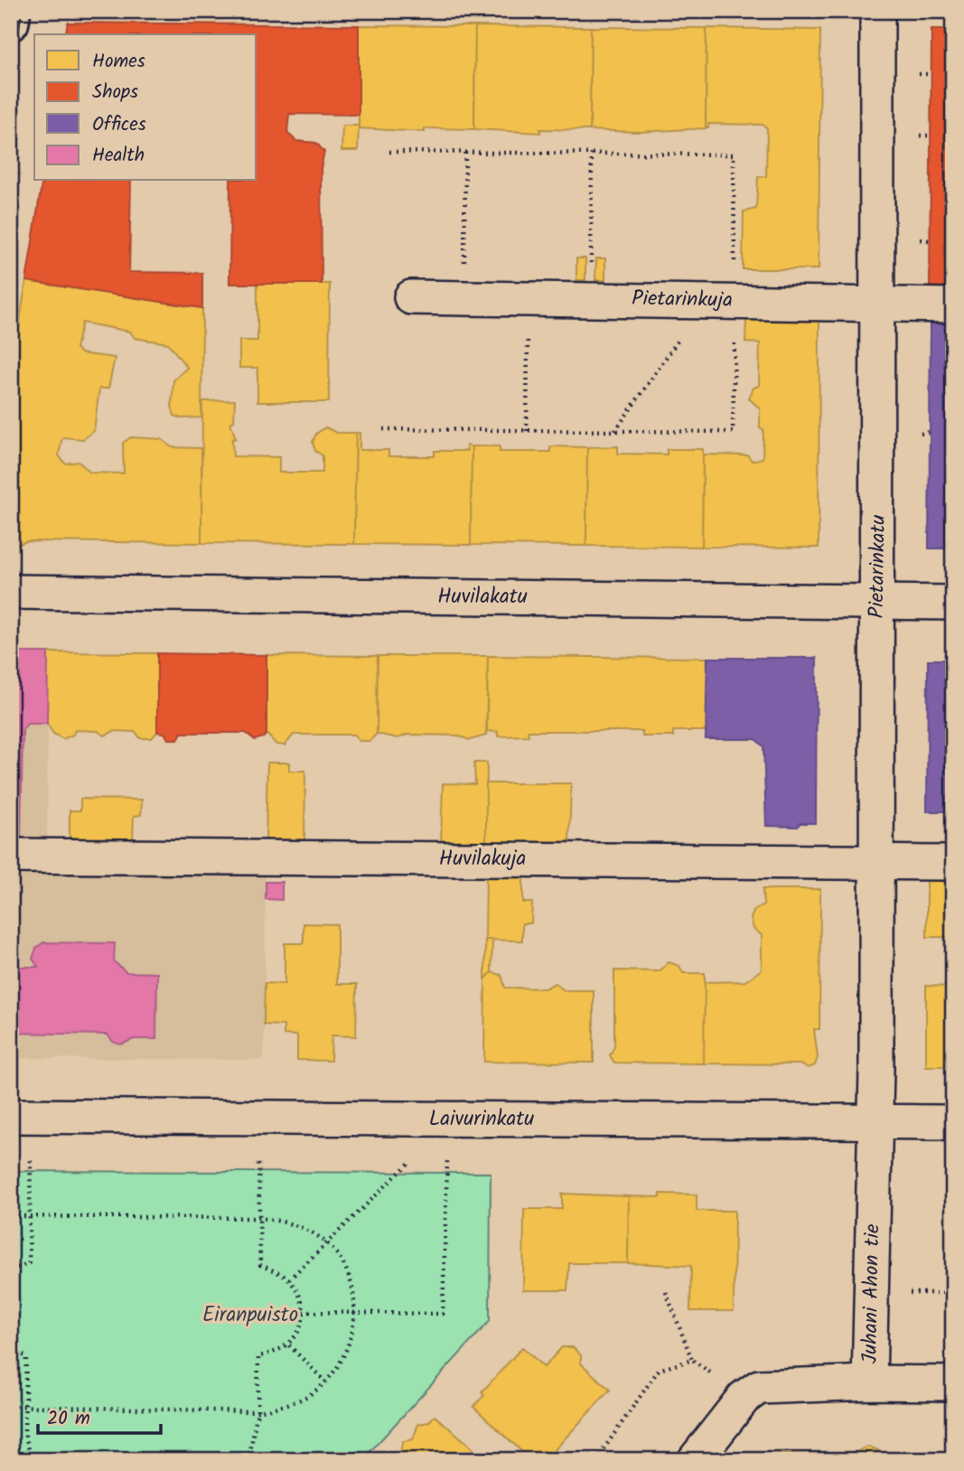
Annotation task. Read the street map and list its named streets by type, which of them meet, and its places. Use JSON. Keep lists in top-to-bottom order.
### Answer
{
  "streets": {
    "street": [
      "Pietarinkuja",
      "Pietarinkatu",
      "Huvilakatu",
      "Huvilakuja",
      "Laivurinkatu",
      "Juhani Ahon tie"
    ]
  },
  "crossings": [
    ["Pietarinkuja", "Pietarinkatu"],
    ["Pietarinkatu", "Huvilakatu"],
    ["Pietarinkatu", "Huvilakuja"],
    ["Pietarinkatu", "Laivurinkatu"],
    ["Pietarinkatu", "Juhani Ahon tie"],
    ["Laivurinkatu", "Juhani Ahon tie"]
  ],
  "parks": ["Eiranpuisto"],
  "legend": [
    "Homes",
    "Shops",
    "Offices",
    "Health"
  ],
  "scale_bar": "20 m"
}
